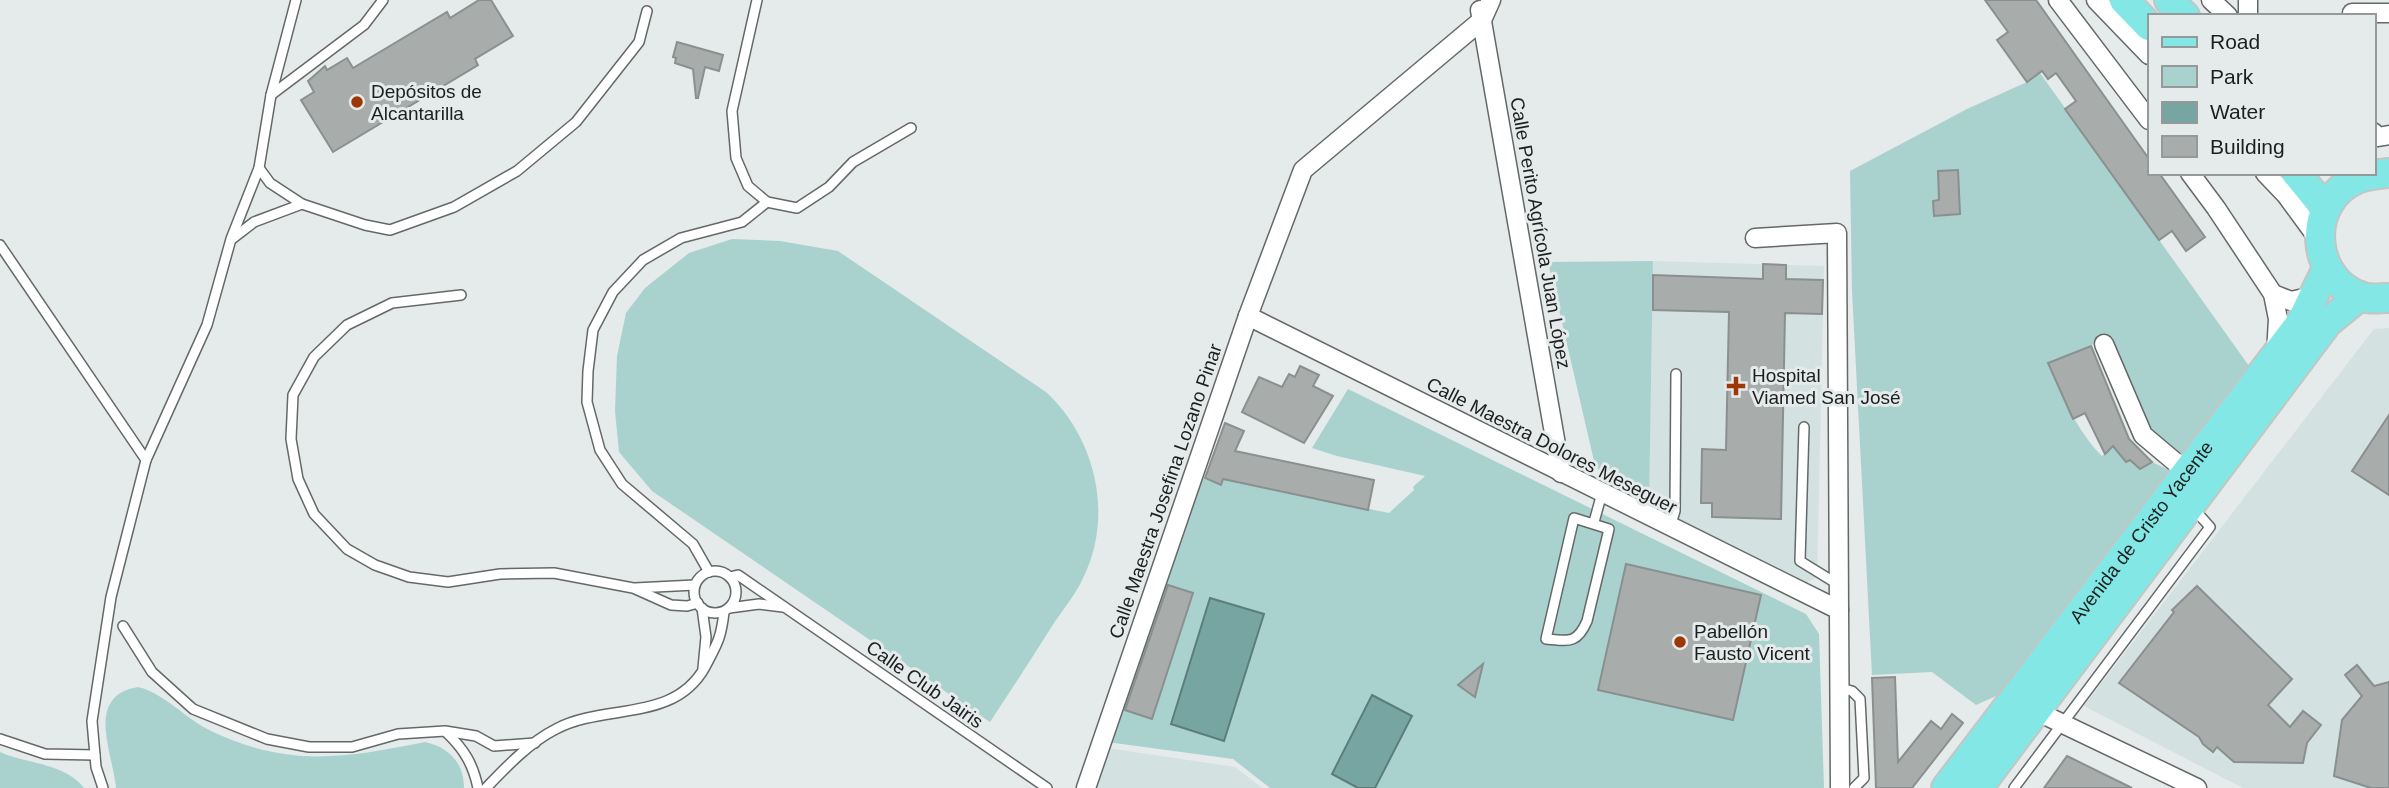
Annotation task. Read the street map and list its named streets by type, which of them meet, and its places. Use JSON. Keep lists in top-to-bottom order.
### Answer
{
  "streets": {
    "main road": ["Avenida de Cristo Yacente"],
    "street": ["Calle Perito Agrícola Juan López", "Calle Maestra Dolores Meseguer", "Calle Maestra Josefina Lozano Pinar"],
    "lane": ["Calle Club Jairis"]
  },
  "crossings": [
    ["Calle Perito Agrícola Juan López", "Calle Maestra Dolores Meseguer"],
    ["Calle Perito Agrícola Juan López", "Calle Maestra Josefina Lozano Pinar"],
    ["Calle Maestra Dolores Meseguer", "Calle Maestra Josefina Lozano Pinar"]
  ],
  "places": {
    "other": ["Depósitos de Alcantarilla", "Pabellón Fausto Vicent"],
    "health": ["Hospital Viamed San José"]
  },
  "legend": [
    "Road",
    "Park",
    "Water",
    "Building"
  ]
}
